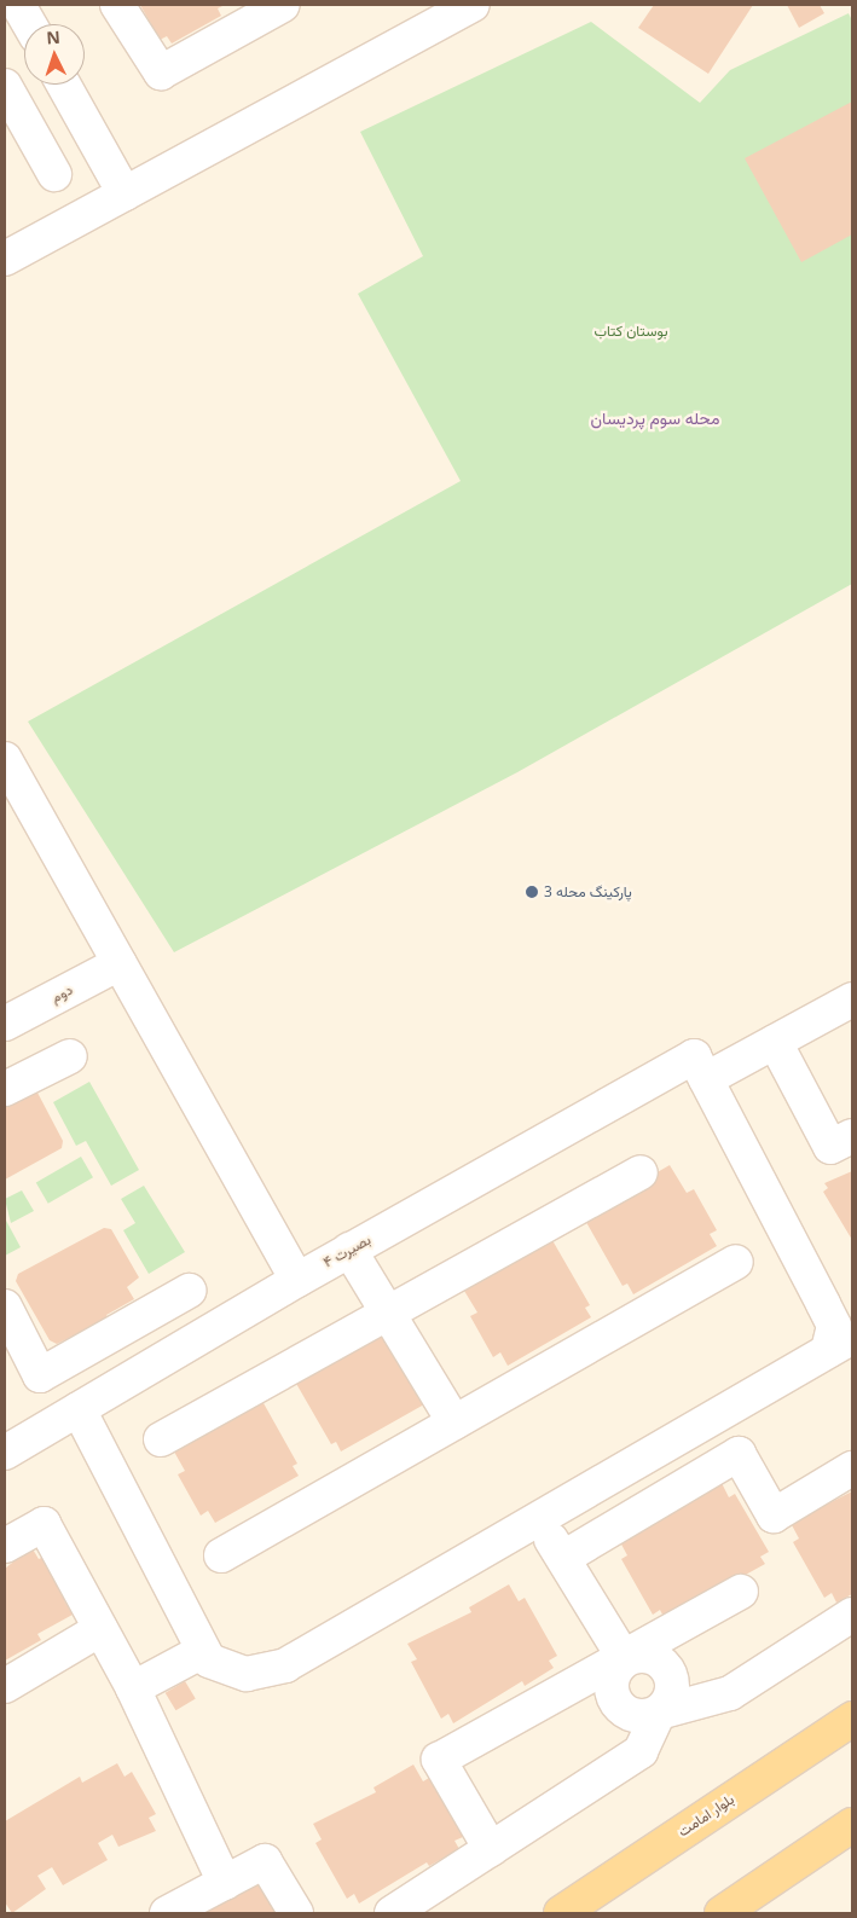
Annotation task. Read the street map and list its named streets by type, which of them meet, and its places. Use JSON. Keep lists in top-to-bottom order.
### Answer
{
  "streets": {
    "main road": ["بلوار امامت"],
    "street": ["دوم", "بصیرت ۴"]
  },
  "districts": ["محله سوم پردیسان"],
  "parks": ["بوستان کتاب"],
  "places": ["پارکینگ محله 3"],
  "north": "top"
}
